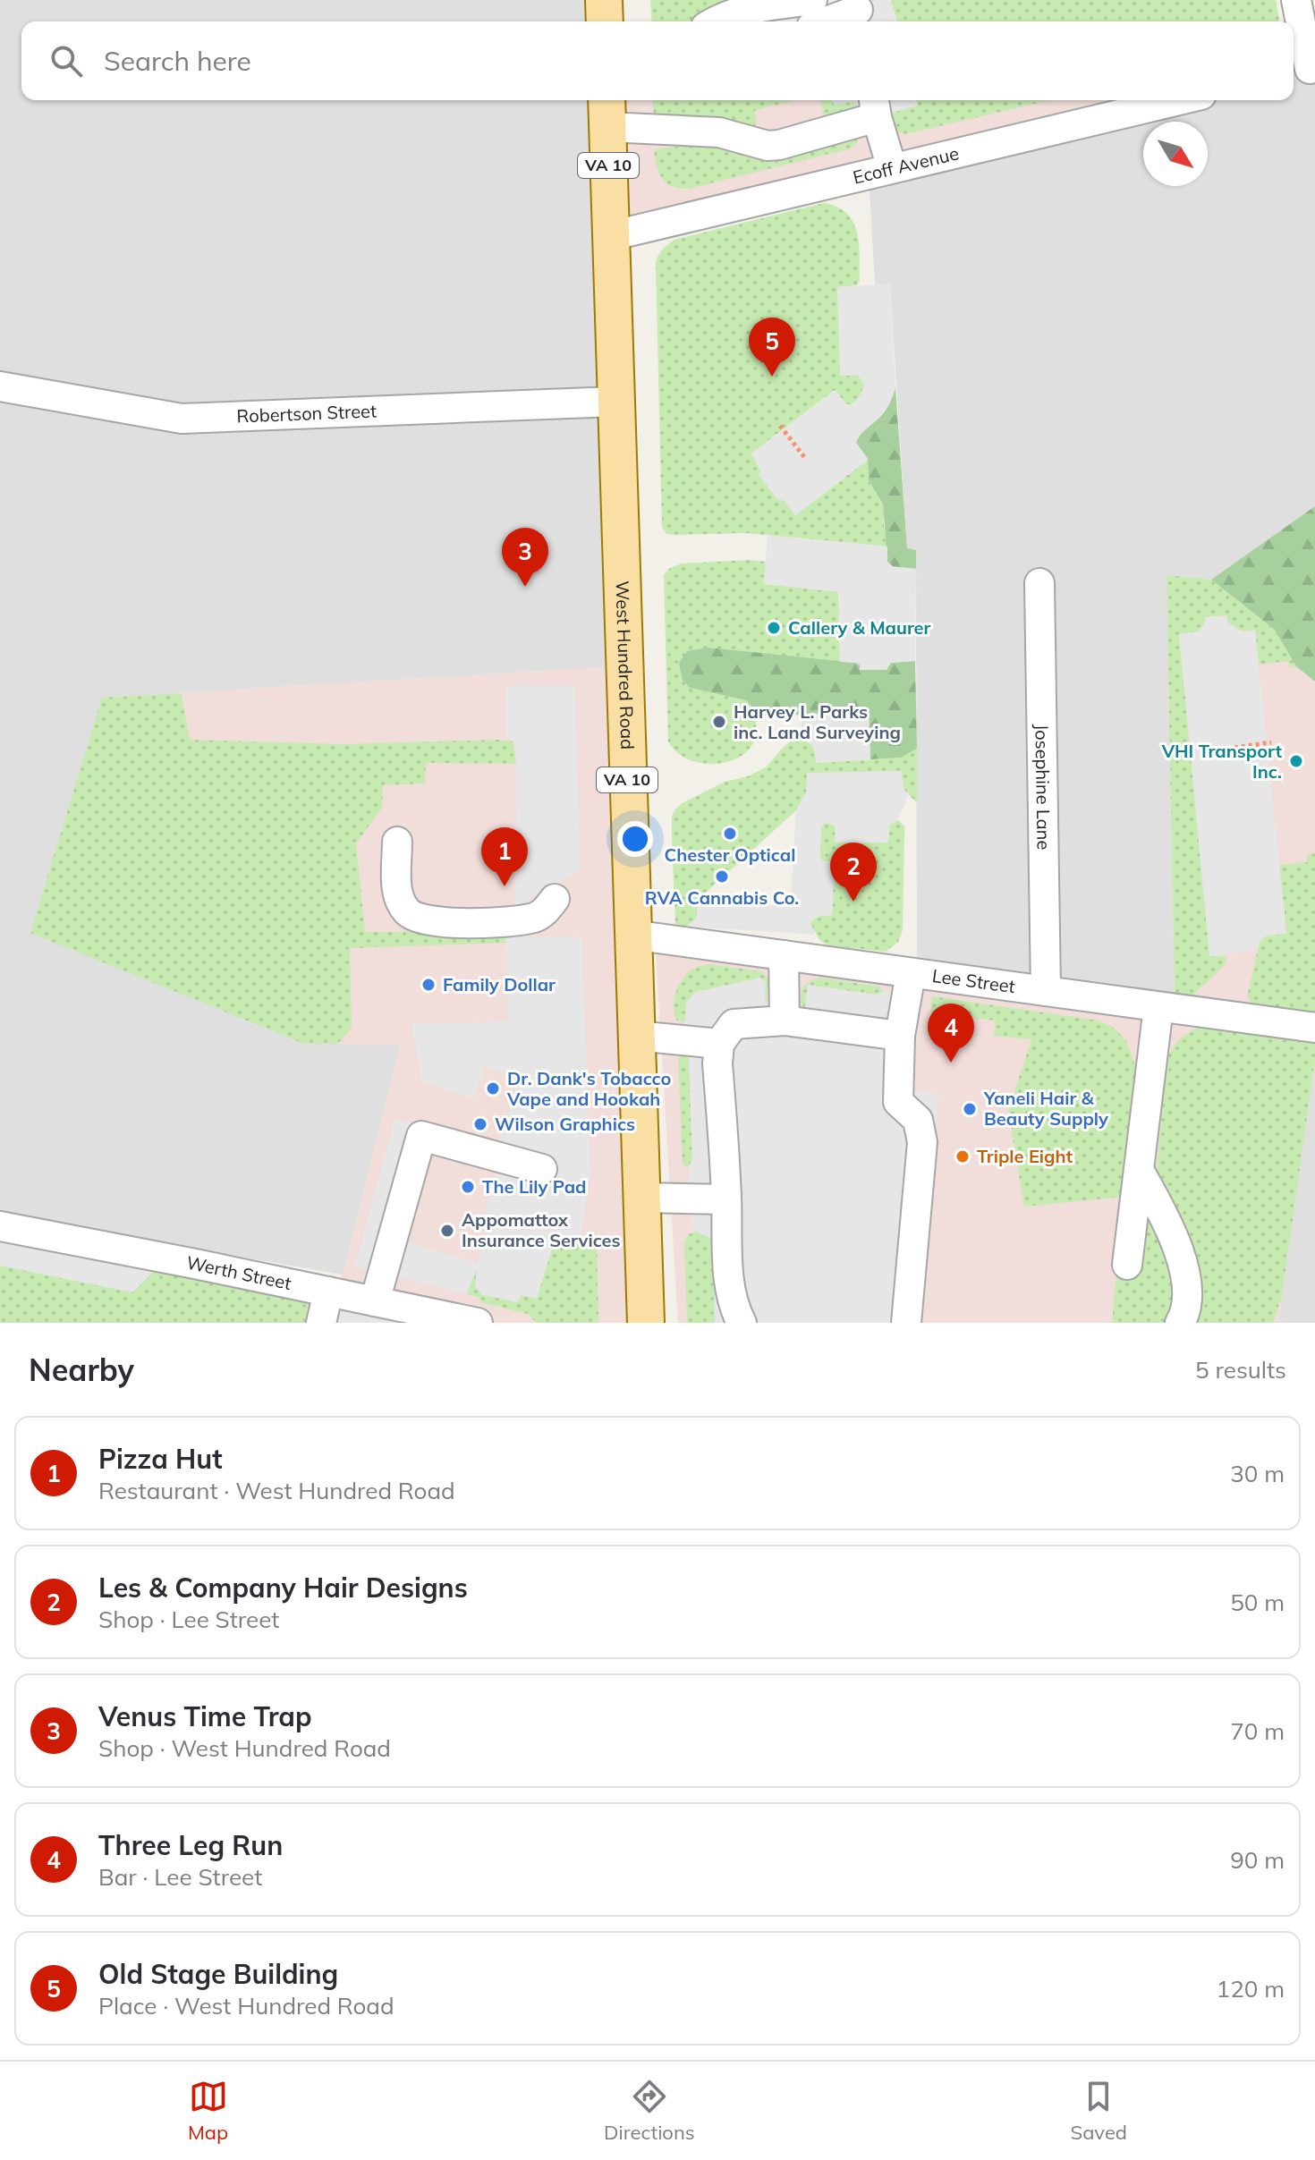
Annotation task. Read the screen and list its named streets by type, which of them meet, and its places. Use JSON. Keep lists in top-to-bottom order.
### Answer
{
  "streets": {
    "main road": ["VA 10", "West Hundred Road"],
    "street": [
      "Ecoff Avenue",
      "Robertson Street",
      "Josephine Lane",
      "Lee Street",
      "Werth Street"
    ]
  },
  "crossings": [
    ["Ecoff Avenue", "West Hundred Road"],
    ["Robertson Street", "West Hundred Road"],
    ["West Hundred Road", "Lee Street"],
    ["Josephine Lane", "Lee Street"]
  ],
  "places": [
    "Callery & Maurer",
    "Harvey L. Parks inc. Land Surveying",
    "VHI Transport Inc.",
    "Chester Optical",
    "RVA Cannabis Co.",
    "Family Dollar",
    "Dr. Dank's Tobacco Vape and Hookah",
    "Yaneli Hair & Beauty Supply",
    "Wilson Graphics",
    "Triple Eight",
    "The Lily Pad",
    "Appomattox Insurance Services"
  ],
  "north": "bottom right",
  "page": {
    "search": "Search here",
    "pins": [
      "5",
      "3",
      "1",
      "2",
      "4"
    ],
    "heading": ["Nearby", "5 results"],
    "list": [
      {
        "mark": "1",
        "name": "Pizza Hut",
        "note": "Restaurant · West Hundred Road",
        "value": "30 m"
      },
      {
        "mark": "2",
        "name": "Les & Company Hair Designs",
        "note": "Shop · Lee Street",
        "value": "50 m"
      },
      {
        "mark": "3",
        "name": "Venus Time Trap",
        "note": "Shop · West Hundred Road",
        "value": "70 m"
      },
      {
        "mark": "4",
        "name": "Three Leg Run",
        "note": "Bar · Lee Street",
        "value": "90 m"
      },
      {
        "mark": "5",
        "name": "Old Stage Building",
        "note": "Place · West Hundred Road",
        "value": "120 m"
      }
    ],
    "nav": ["Map", "Directions", "Saved"]
  }
}
